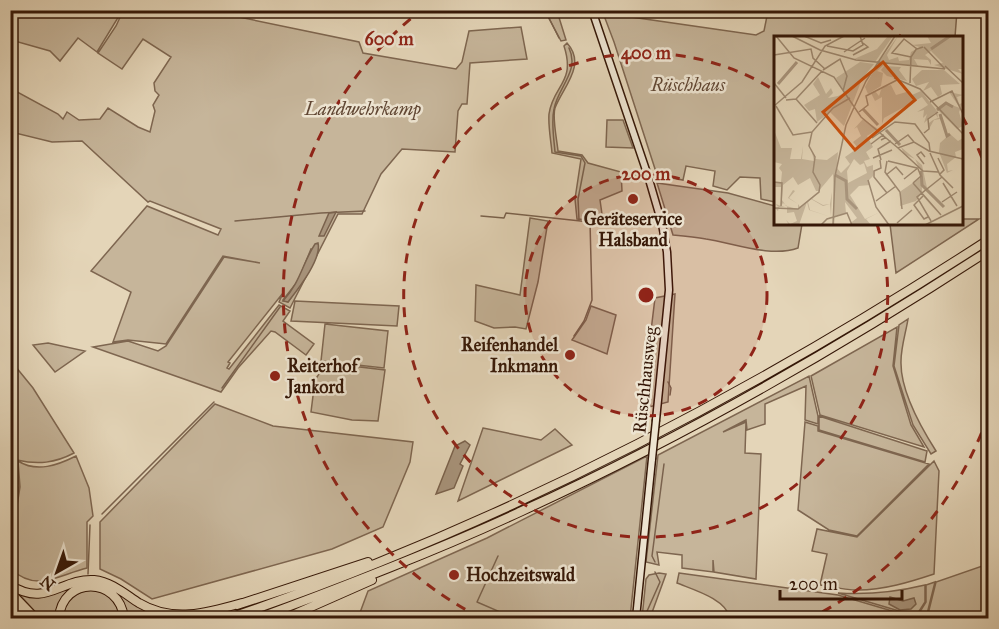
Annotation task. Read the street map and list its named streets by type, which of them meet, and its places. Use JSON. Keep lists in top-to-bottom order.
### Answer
{
  "streets": {
    "main road": ["Rüschhausweg"]
  },
  "parks": ["Rüschhaus", "Landwehrkamp"],
  "places": [
    "Geräteservice Halsband",
    "Reifenhandel Inkmann",
    "Reiterhof Jankord",
    "Hochzeitswald"
  ],
  "scale_bar": "200 m",
  "north": "bottom left",
  "rings": ["600 m", "400 m", "200 m"]
}
